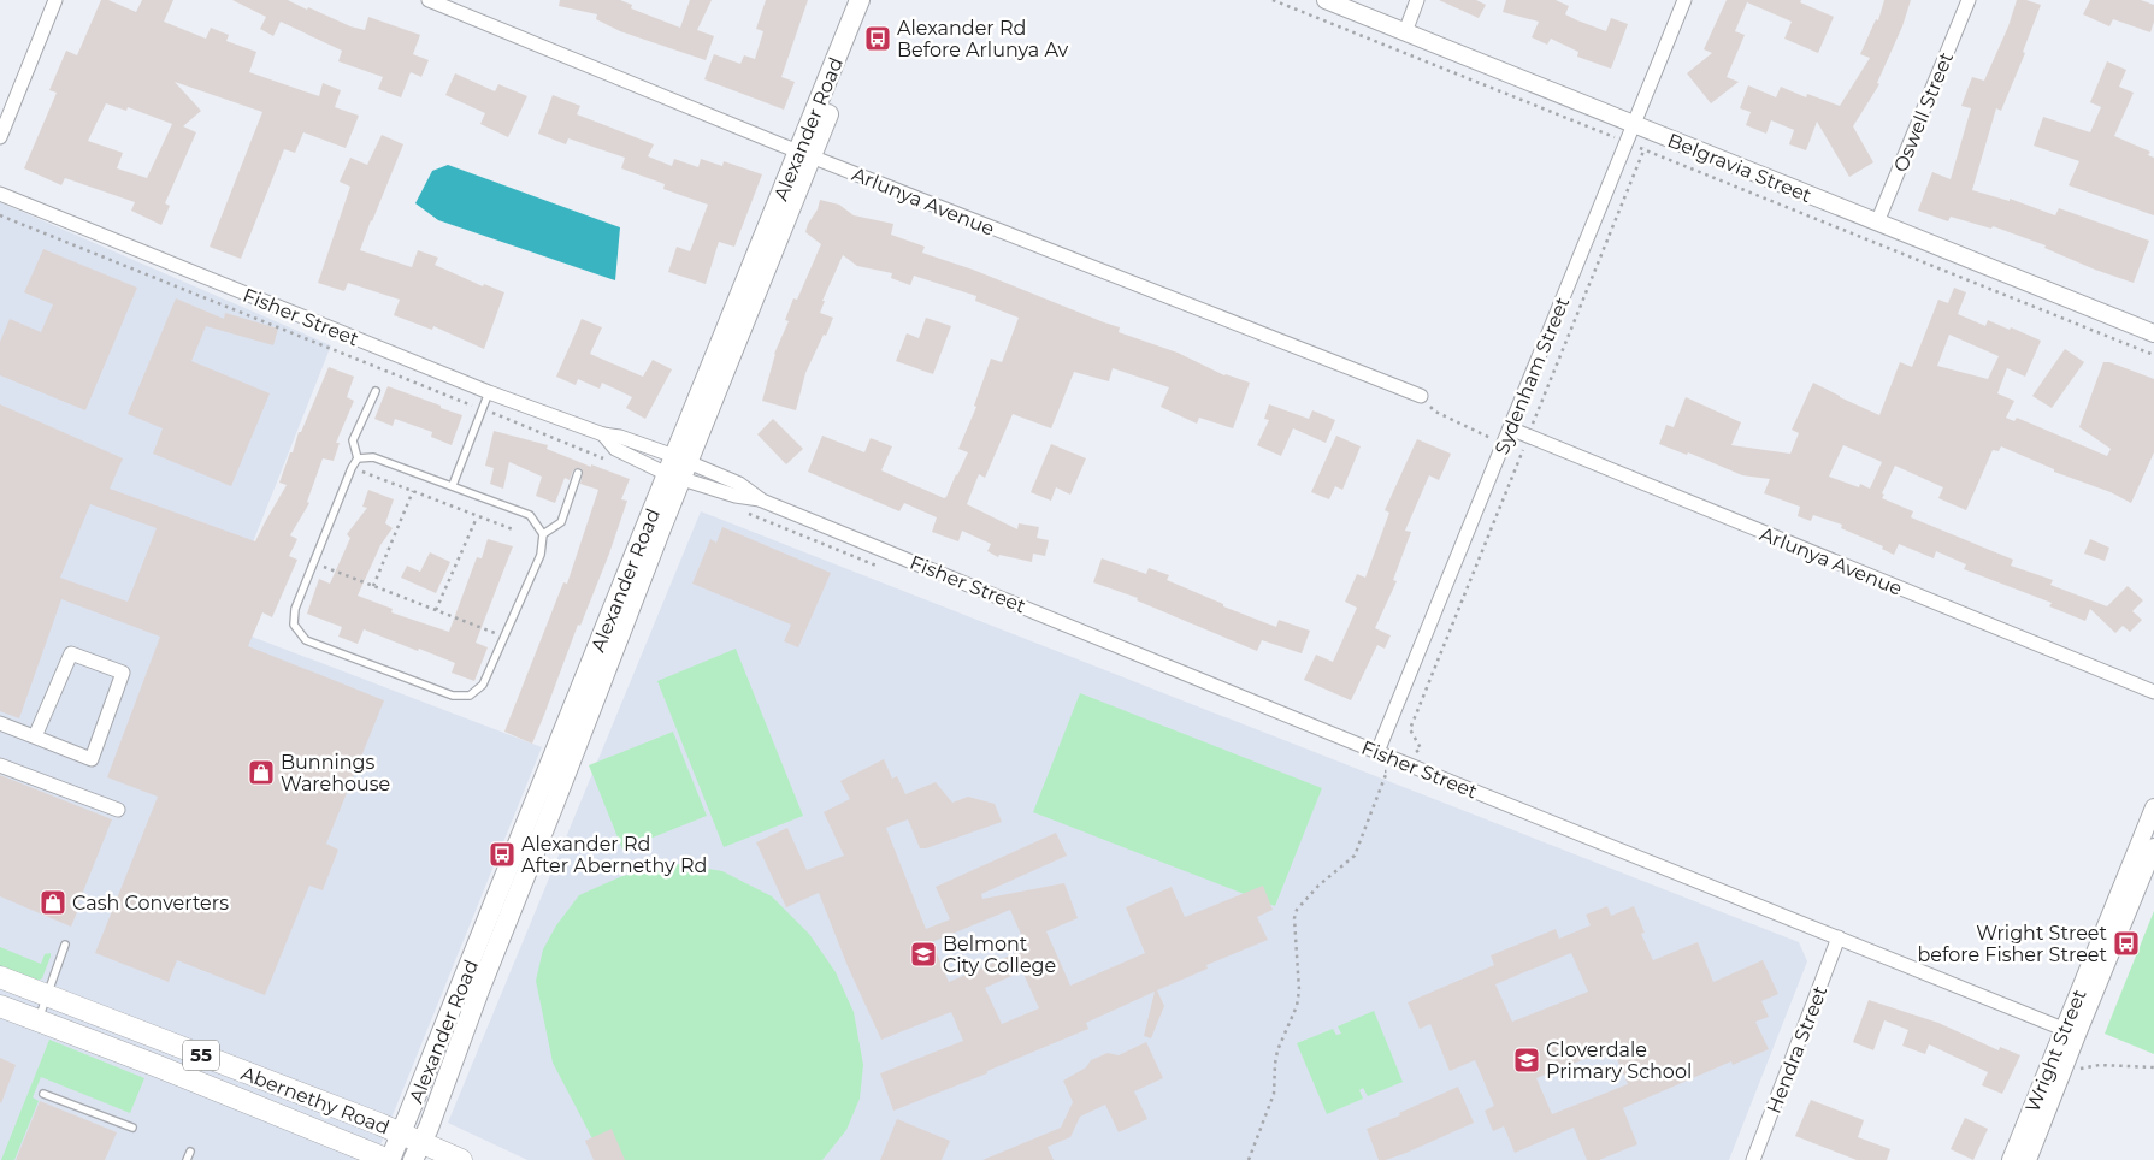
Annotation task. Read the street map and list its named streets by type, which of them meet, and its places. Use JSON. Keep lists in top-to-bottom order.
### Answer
{
  "streets": {
    "main road": ["Alexander Road", "55", "Abernethy Road"],
    "street": [
      "Oswell Street",
      "Belgravia Street",
      "Arlunya Avenue",
      "Fisher Street",
      "Sydenham Street",
      "Hendra Street",
      "Wright Street"
    ]
  },
  "crossings": [
    ["Oswell Street", "Belgravia Street"],
    ["Alexander Road", "Arlunya Avenue"],
    ["Alexander Road", "Fisher Street"],
    ["Alexander Road", "Abernethy Road"],
    ["Belgravia Street", "Sydenham Street"],
    ["Arlunya Avenue", "Sydenham Street"],
    ["Fisher Street", "Sydenham Street"],
    ["Fisher Street", "Hendra Street"],
    ["Fisher Street", "Wright Street"]
  ],
  "places": {
    "bus stop": ["Alexander Rd Before Arlunya Av", "Alexander Rd After Abernethy Rd", "Wright Street before Fisher Street"],
    "shop": ["Bunnings Warehouse", "Cash Converters"],
    "school or university": ["Belmont City College", "Cloverdale Primary School"]
  }
}
